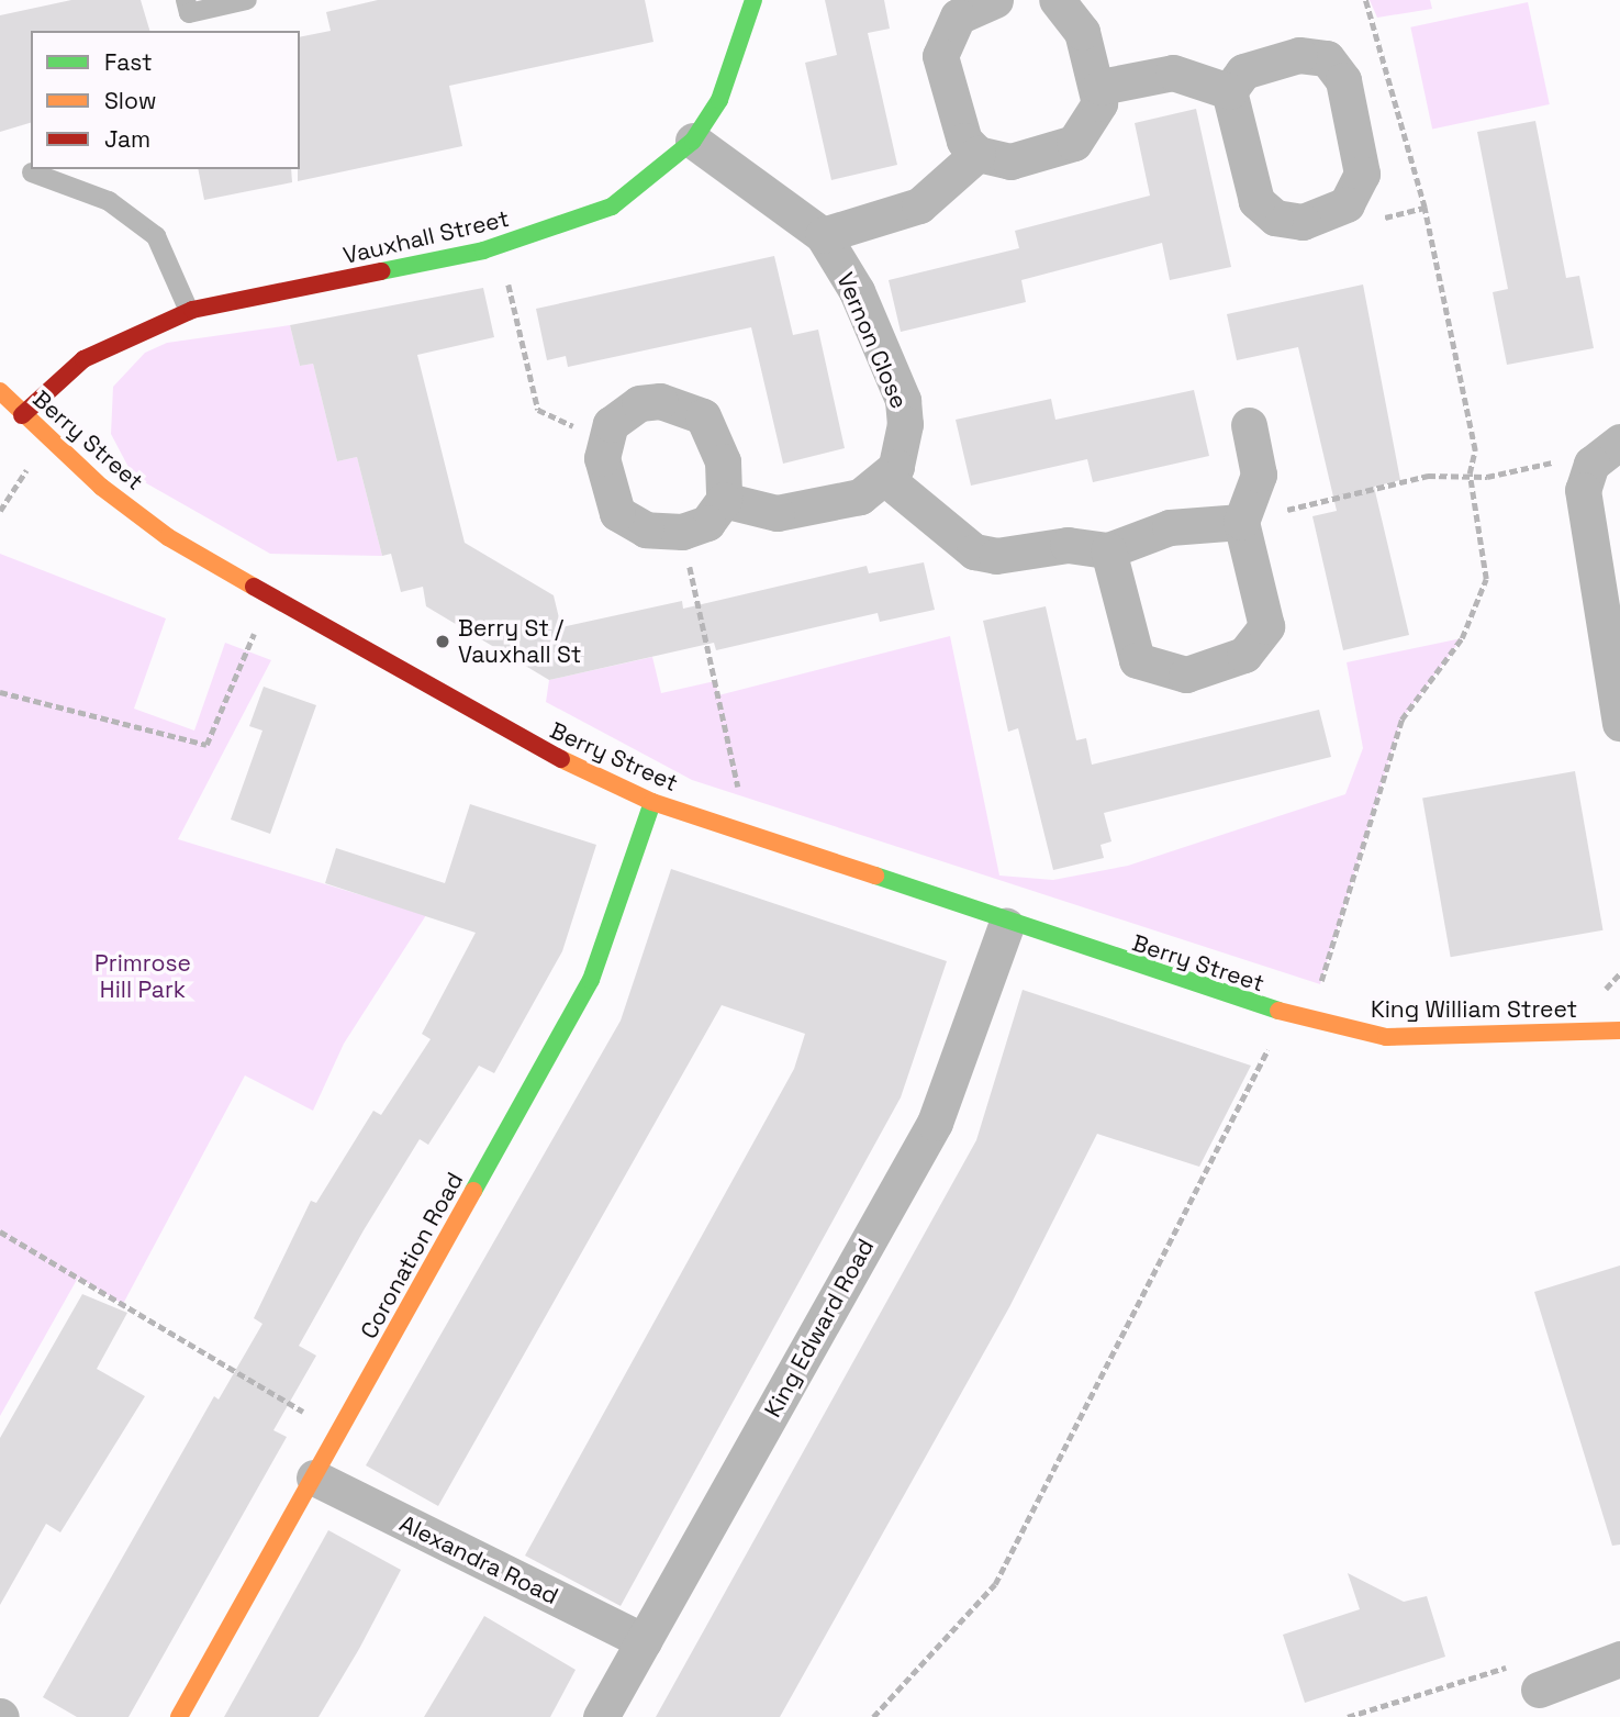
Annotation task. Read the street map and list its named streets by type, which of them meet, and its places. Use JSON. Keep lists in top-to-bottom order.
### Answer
{
  "streets": {
    "street": [
      "Vauxhall Street",
      "Vernon Close",
      "Berry Street",
      "King William Street",
      "Coronation Road",
      "King Edward Road",
      "Alexandra Road"
    ]
  },
  "crossings": [
    ["Vauxhall Street", "Vernon Close"],
    ["Vauxhall Street", "Berry Street"],
    ["Berry Street", "King William Street"],
    ["Berry Street", "Coronation Road"],
    ["Berry Street", "King Edward Road"],
    ["Coronation Road", "Alexandra Road"],
    ["King Edward Road", "Alexandra Road"]
  ],
  "parks": ["Primrose Hill Park"],
  "places": ["Berry St / Vauxhall St"],
  "legend": ["Fast", "Slow", "Jam"]
}
